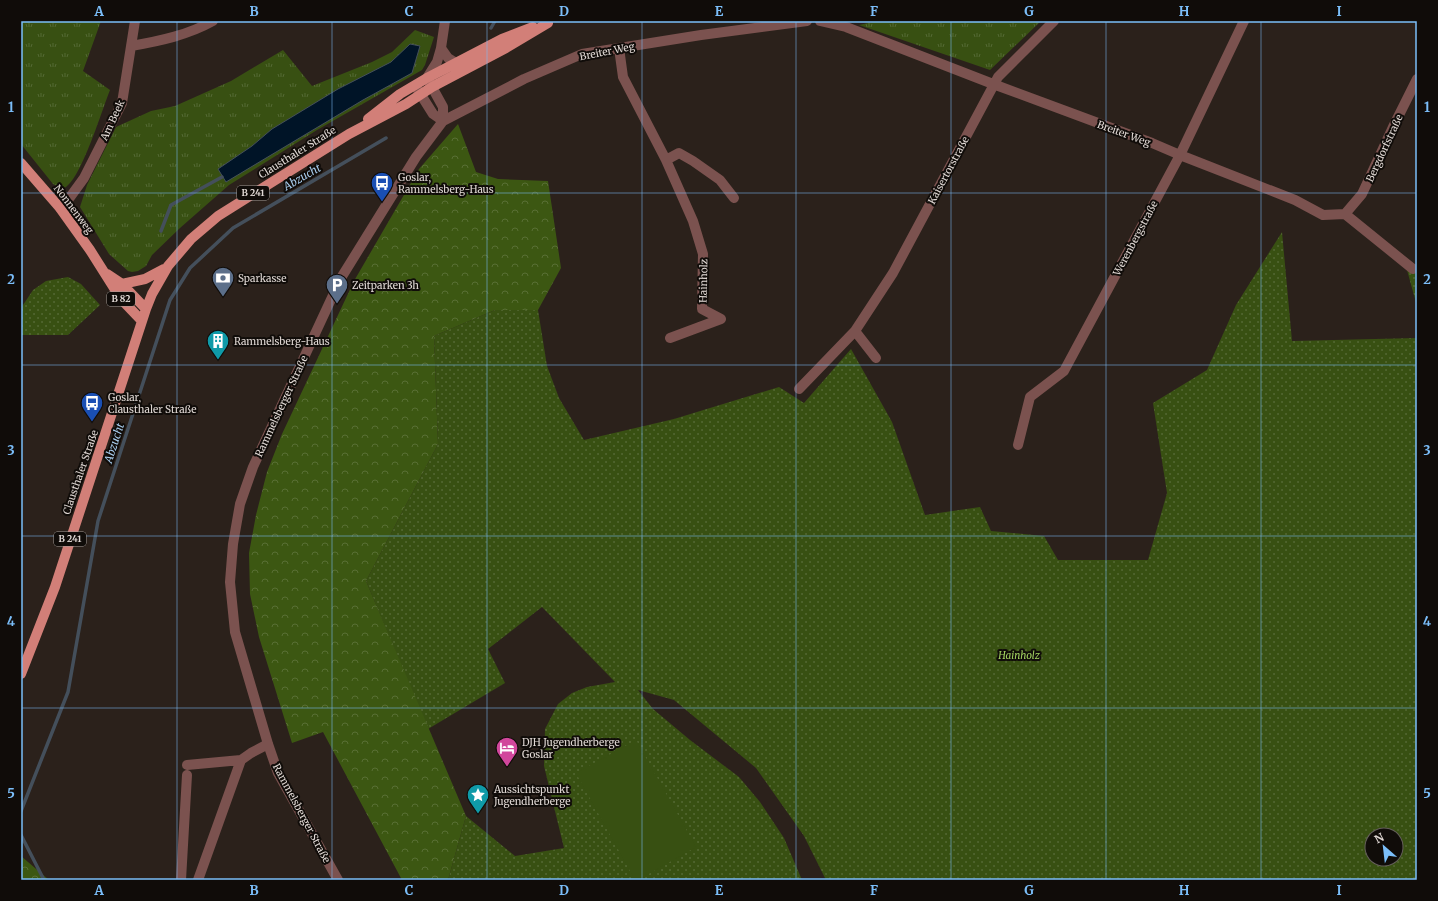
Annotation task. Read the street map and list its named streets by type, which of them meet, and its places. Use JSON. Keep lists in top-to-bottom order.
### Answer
{
  "streets": {
    "main road": [
      "Clausthaler Straße",
      "B 241",
      "Nonnenweg",
      "B 82"
    ],
    "street": [
      "Breiter Weg",
      "Am Beek",
      "Bergdorfstraße",
      "Kaisertorstraße",
      "Werenbergstraße",
      "Hainholz",
      "Rammelsberger Straße"
    ]
  },
  "crossings": [
    ["Breiter Weg", "Bergdorfstraße"],
    ["Breiter Weg", "Kaisertorstraße"],
    ["Breiter Weg", "Werenbergstraße"],
    ["Breiter Weg", "Hainholz"],
    ["Breiter Weg", "Rammelsberger Straße"],
    ["Am Beek", "Nonnenweg"],
    ["Clausthaler Straße", "Nonnenweg"],
    ["Clausthaler Straße", "B 82"],
    ["Nonnenweg", "B 82"]
  ],
  "water": ["Abzucht"],
  "parks": ["Hainholz"],
  "places": {
    "bus stop": ["Goslar, Rammelsberg-Haus", "Goslar, Clausthaler Straße"],
    "bank": ["Sparkasse"],
    "parking": ["Zeitparken 3h"],
    "building": ["Rammelsberg-Haus"],
    "hotel": ["DJH Jugendherberge Goslar"],
    "place": ["Aussichtspunkt Jugendherberge"]
  },
  "north": "top left",
  "grid": {
    "columns": [
      "A",
      "B",
      "C",
      "D",
      "E",
      "F",
      "G",
      "H",
      "I"
    ],
    "rows": [
      "1",
      "2",
      "3",
      "4",
      "5"
    ]
  }
}
